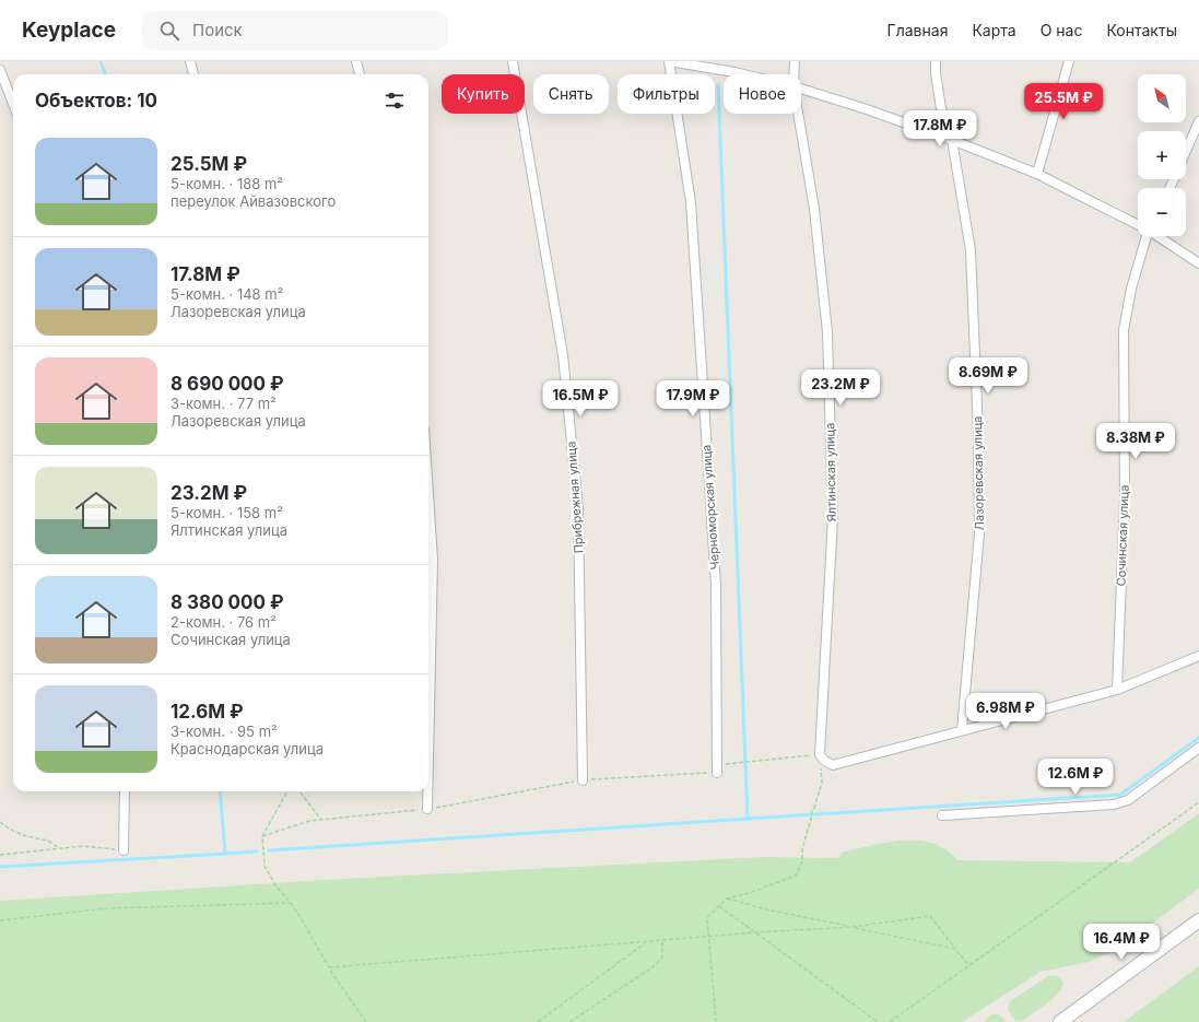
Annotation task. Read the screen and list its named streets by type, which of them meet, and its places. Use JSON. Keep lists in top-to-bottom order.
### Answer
{
  "streets": {
    "street": [
      "Ялтинская улица",
      "Лазоревская улица",
      "Прибрежная улица",
      "Черноморская улица",
      "Сочинская улица"
    ]
  },
  "north": "top left",
  "page": {
    "header": "Keyplace",
    "search": "Поиск",
    "nav": [
      "Главная",
      "Карта",
      "О нас",
      "Контакты"
    ],
    "map_buttons": ["+", "−"],
    "chip": [
      "Купить",
      "Снять",
      "Фильтры",
      "Новое"
    ],
    "heading": "Объектов: 10",
    "price": [
      "25.5M ₽",
      "17.8M ₽",
      "8.69M ₽",
      "23.2M ₽",
      "16.5M ₽",
      "17.9M ₽",
      "8.38M ₽",
      "6.98M ₽",
      "12.6M ₽",
      "16.4M ₽"
    ],
    "list": [
      {
        "name": "25.5M ₽",
        "note": "5-комн. · 188 m² · переулок Айвазовского"
      },
      {
        "name": "17.8M ₽",
        "note": "5-комн. · 148 m² · Лазоревская улица"
      },
      {
        "name": "8 690 000 ₽",
        "note": "3-комн. · 77 m² · Лазоревская улица"
      },
      {
        "name": "23.2M ₽",
        "note": "5-комн. · 158 m² · Ялтинская улица"
      },
      {
        "name": "8 380 000 ₽",
        "note": "2-комн. · 76 m² · Сочинская улица"
      },
      {
        "name": "12.6M ₽",
        "note": "3-комн. · 95 m² · Краснодарская улица"
      }
    ]
  }
}
